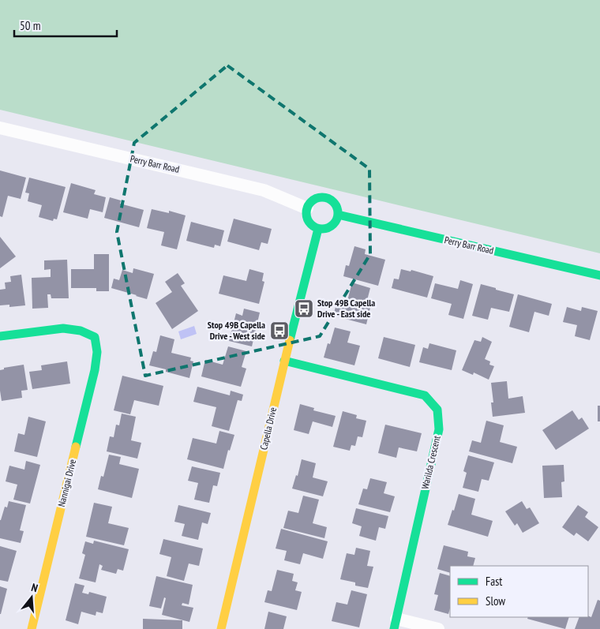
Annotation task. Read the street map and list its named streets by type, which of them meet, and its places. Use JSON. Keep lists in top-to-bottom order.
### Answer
{
  "streets": {
    "street": [
      "Perry Barr Road",
      "Capella Drive",
      "Warilda Crescent",
      "Nannigai Drive"
    ]
  },
  "crossings": [
    ["Perry Barr Road", "Capella Drive"],
    ["Capella Drive", "Warilda Crescent"]
  ],
  "places": {
    "bus stop": ["Stop 49B Capella Drive - East side", "Stop 49B Capella Drive - West side"]
  },
  "legend": ["Fast", "Slow"],
  "scale_bar": "50 m",
  "north": "top"
}
